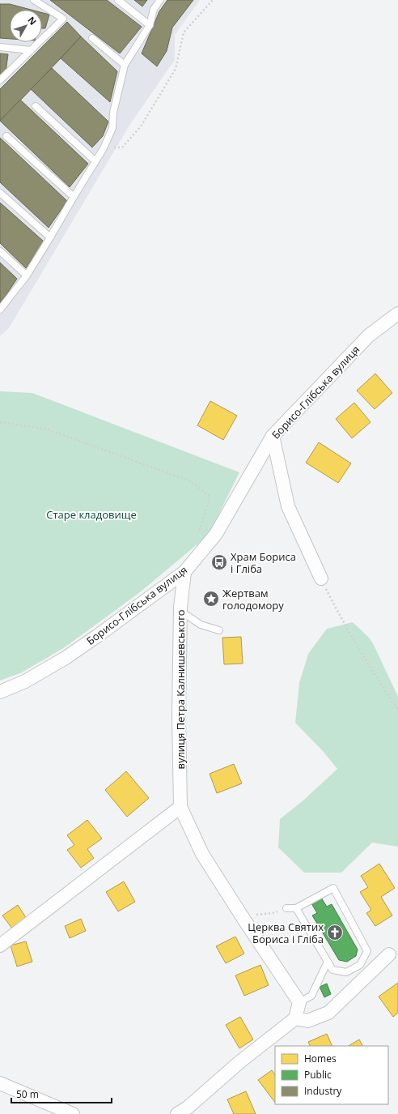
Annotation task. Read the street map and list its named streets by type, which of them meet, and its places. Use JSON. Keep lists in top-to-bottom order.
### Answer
{
  "streets": {
    "street": ["Борисо-Глібська вулиця", "вулиця Петра Калнишевського"]
  },
  "crossings": [
    ["Борисо-Глібська вулиця", "вулиця Петра Калнишевського"]
  ],
  "parks": ["Старе кладовище"],
  "places": {
    "bus stop": ["Храм Бориса і Гліба"],
    "place": ["Жертвам голодомору"],
    "church": ["Церква Святих Бориса і Гліба"]
  },
  "legend": ["Homes", "Public", "Industry"],
  "scale_bar": "50 m",
  "north": "top right"
}
